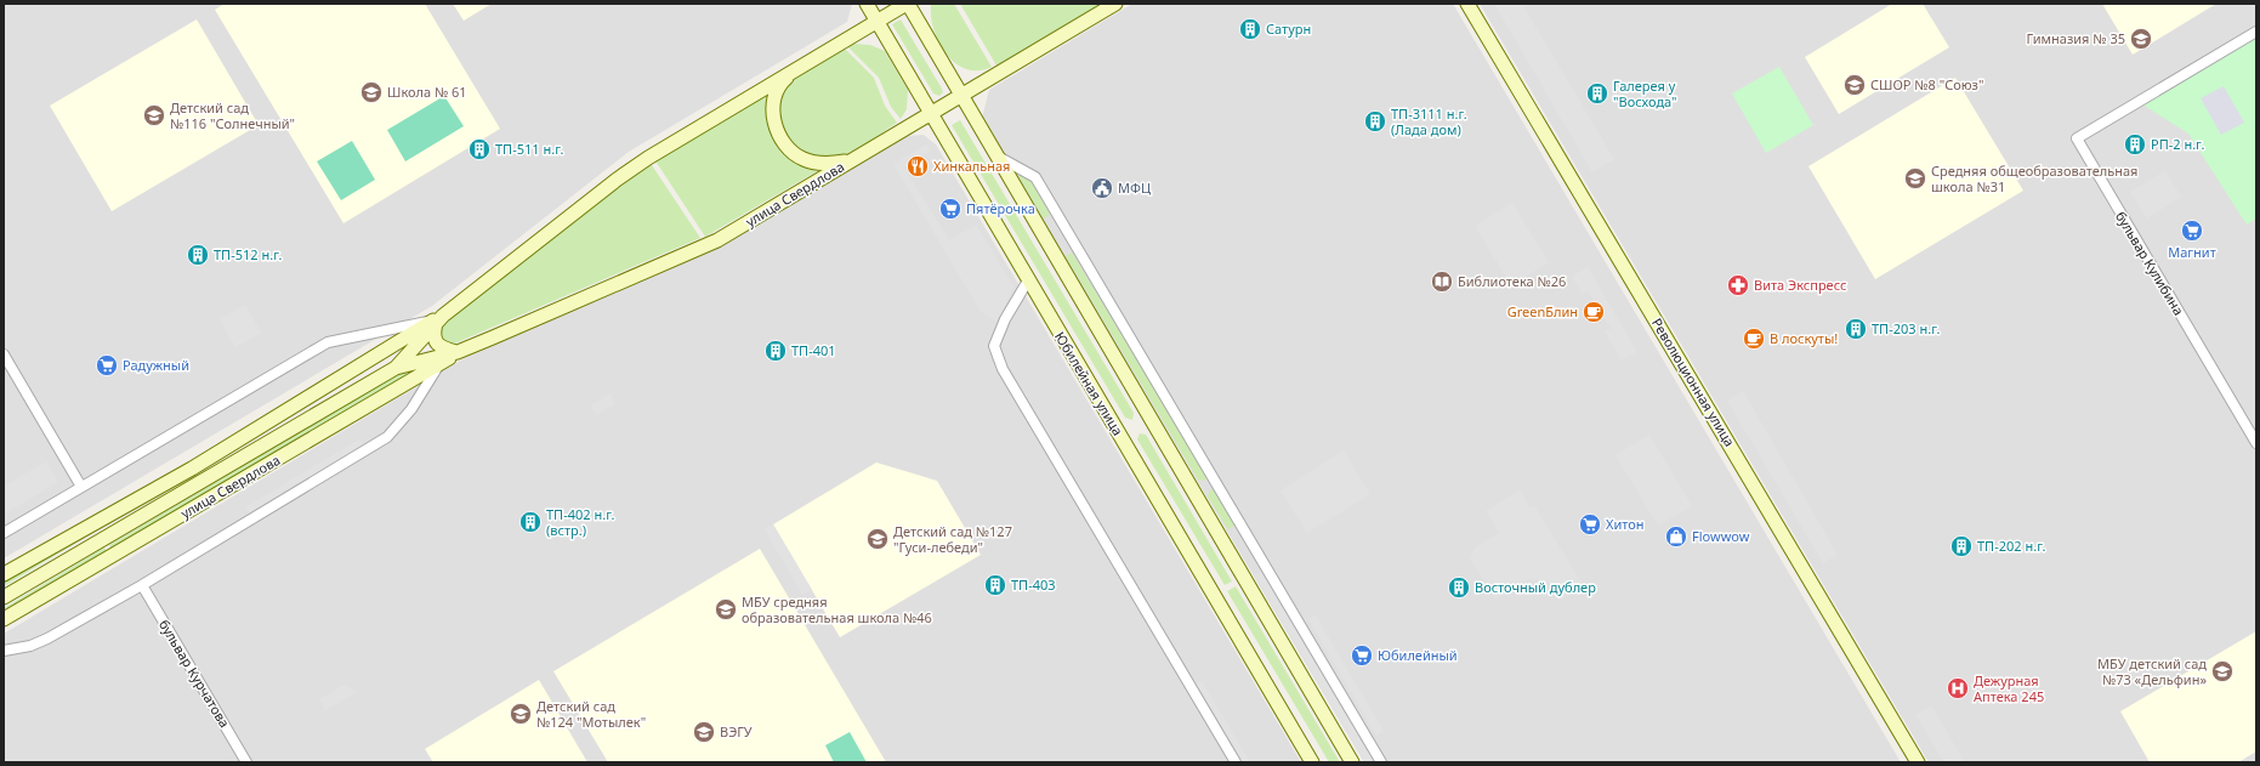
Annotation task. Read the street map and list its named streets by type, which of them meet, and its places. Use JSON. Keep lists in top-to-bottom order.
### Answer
{
  "streets": {
    "main road": ["улица Свердлова", "Революционная улица", "Юбилейная улица"],
    "street": ["бульвар Кулибина", "бульвар Курчатова"]
  },
  "crossings": [
    ["улица Свердлова", "Юбилейная улица"]
  ],
  "places": {
    "building": [
      "Сатурн",
      "Галерея у \"Восхода\"",
      "ТП-3111 н.г. (Лада дом)",
      "РП-2 н.г.",
      "ТП-511 н.г.",
      "ТП-512 н.г.",
      "ТП-203 н.г.",
      "ТП-401",
      "ТП-402 н.г. (встр.)",
      "ТП-202 н.г.",
      "ТП-403",
      "Восточный дублер"
    ],
    "school or university": [
      "Гимназия № 35",
      "СШОР №8 \"Союз\"",
      "Школа № 61",
      "Детский сад №116 \"Солнечный\"",
      "Средняя общеобразовательная школа №31",
      "Детский сад №127 \"Гуси-лебеди\"",
      "МБУ средняя образовательная школа №46",
      "МБУ детский сад №73 «Дельфин»",
      "Детский сад №124 \"Мотылек\"",
      "ВЭГУ"
    ],
    "restaurant": ["Хинкальная"],
    "public building": ["МФЦ"],
    "supermarket": [
      "Пятёрочка",
      "Магнит",
      "Радужный",
      "Хитон",
      "Юбилейный"
    ],
    "library": ["Библиотека №26"],
    "pharmacy": ["Вита Экспресс"],
    "cafe": ["GreenБлин", "В лоскуты!"],
    "shop": ["Flowwow"],
    "hospital": ["Дежурная Аптека 245"]
  }
}
